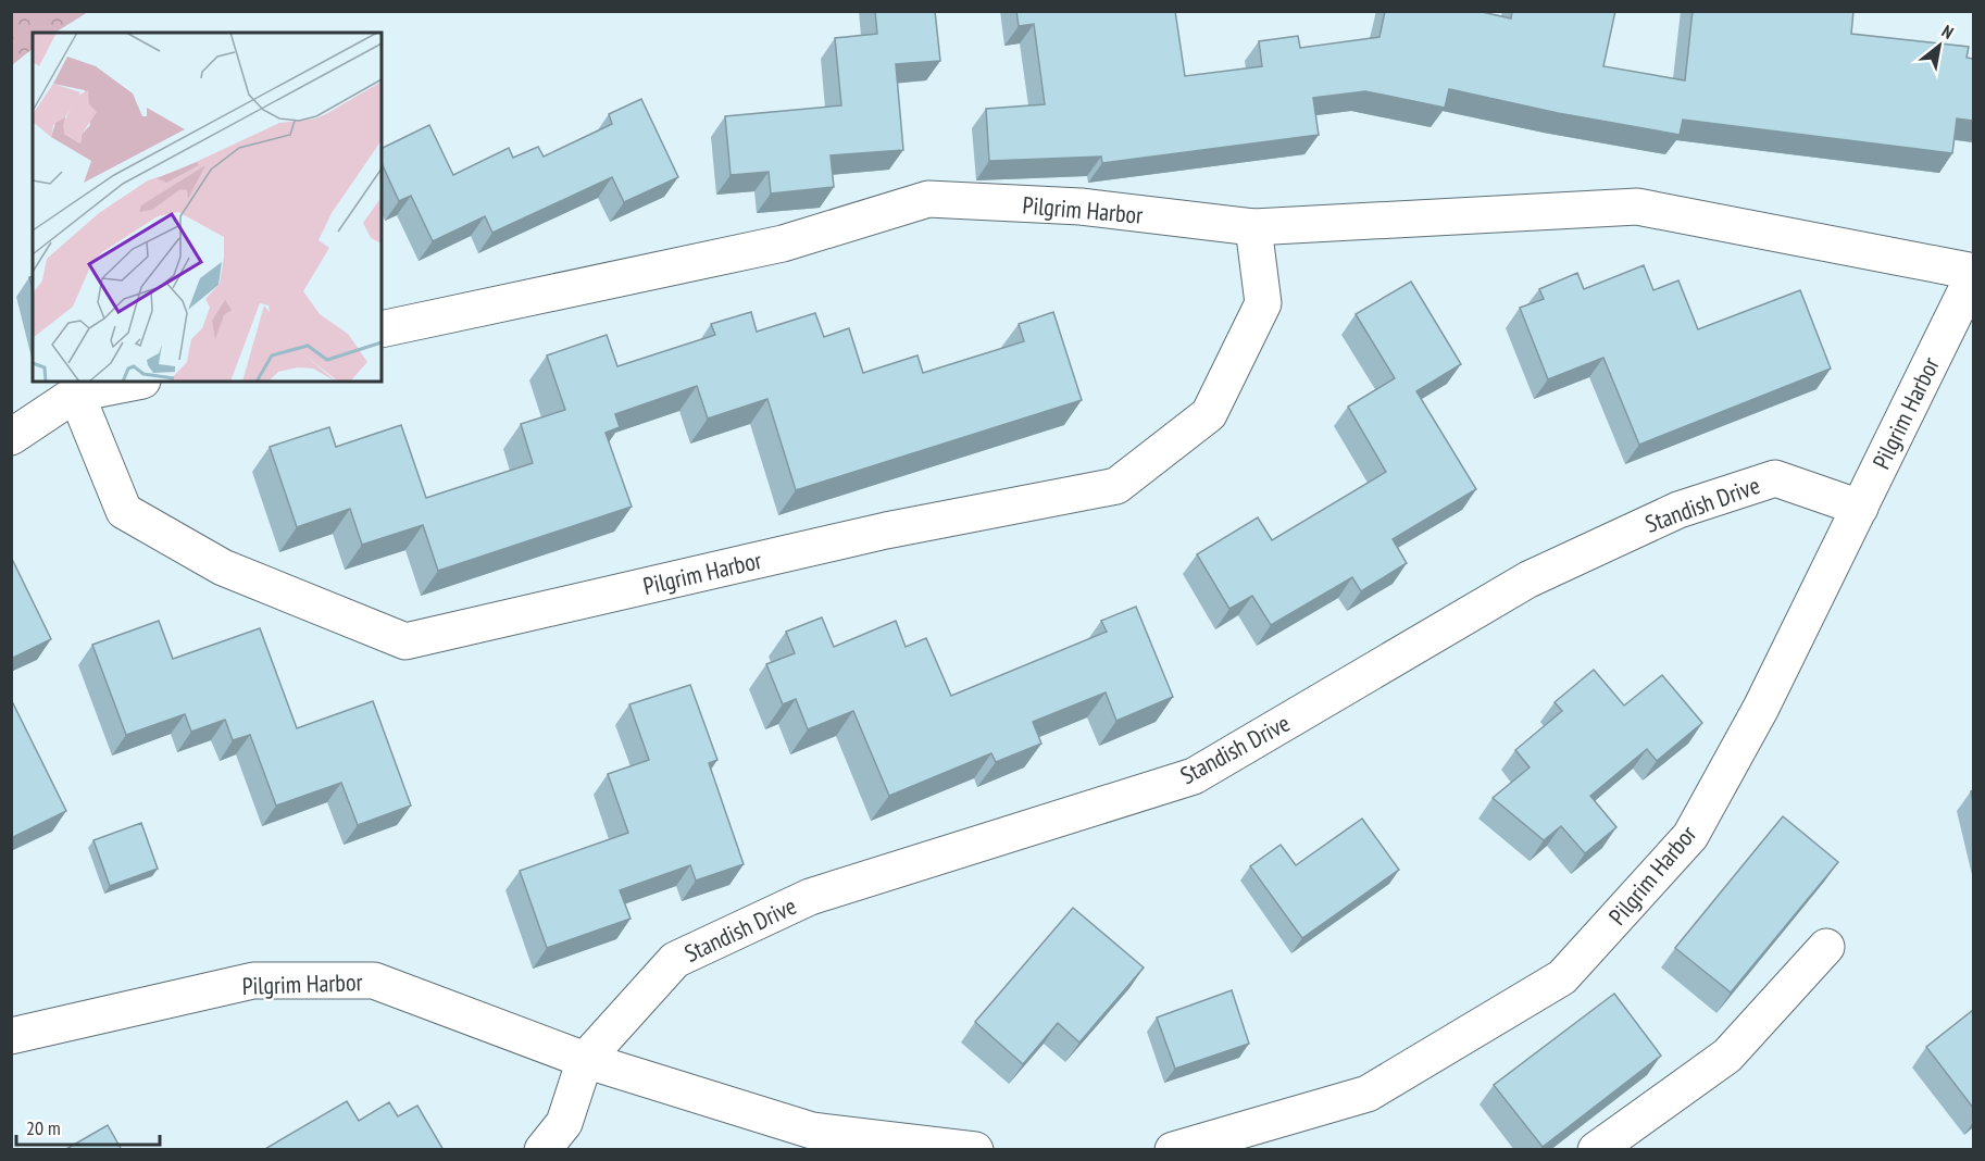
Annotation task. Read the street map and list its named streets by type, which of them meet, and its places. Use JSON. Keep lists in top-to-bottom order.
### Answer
{
  "streets": {
    "street": ["Pilgrim Harbor", "Standish Drive"]
  },
  "crossings": [
    ["Pilgrim Harbor", "Standish Drive"]
  ],
  "scale_bar": "20 m",
  "north": "top right"
}
